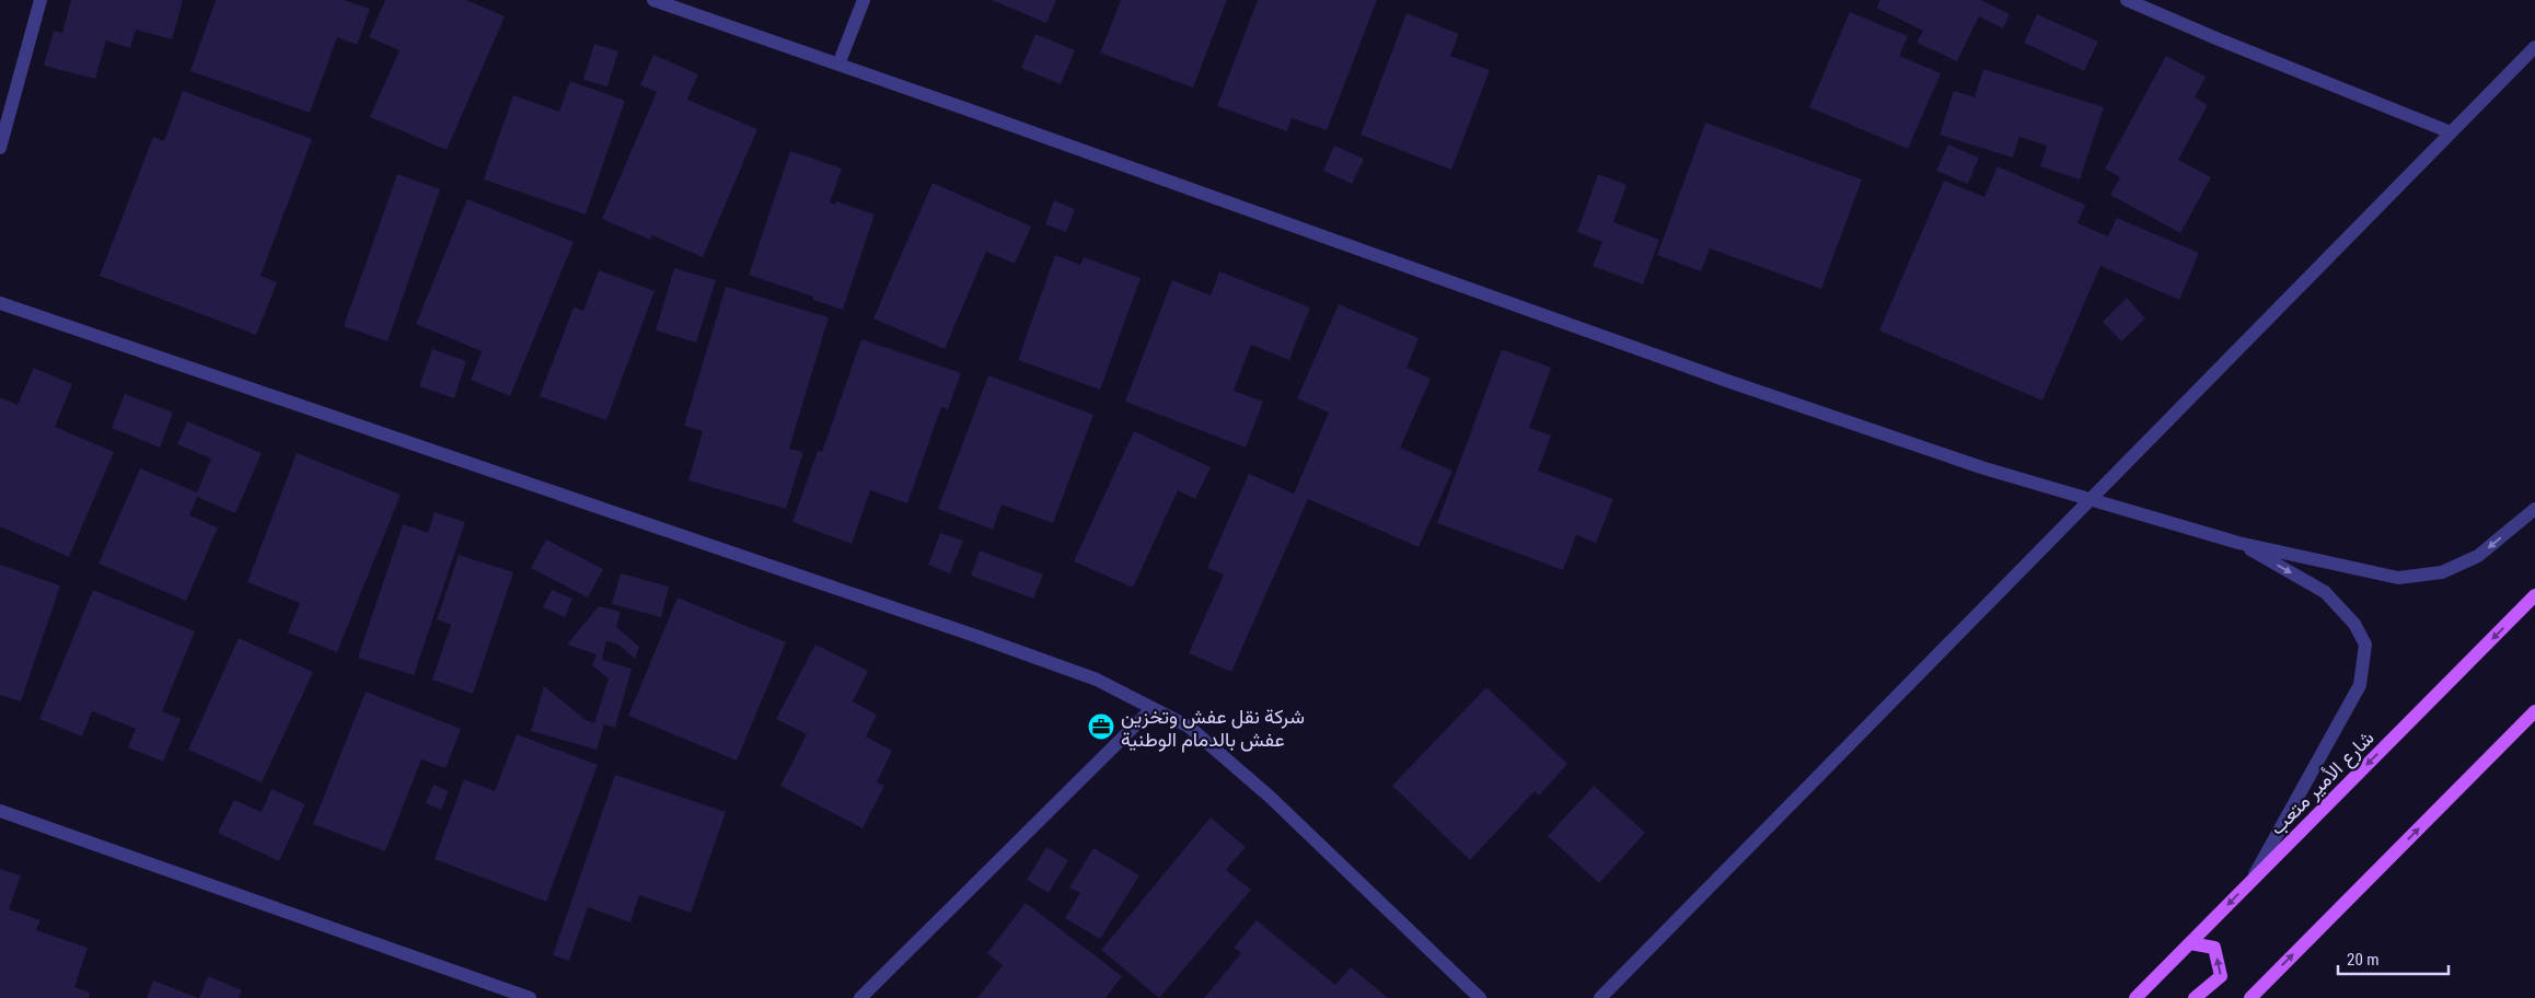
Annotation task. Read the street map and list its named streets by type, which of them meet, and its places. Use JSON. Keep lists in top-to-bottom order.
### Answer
{
  "streets": {
    "main road": ["شارع الأمير متعب"]
  },
  "places": {
    "office": ["شركة نقل عفش وتخزين عفش بالدمام الوطنية"]
  },
  "scale_bar": "20 m"
}
